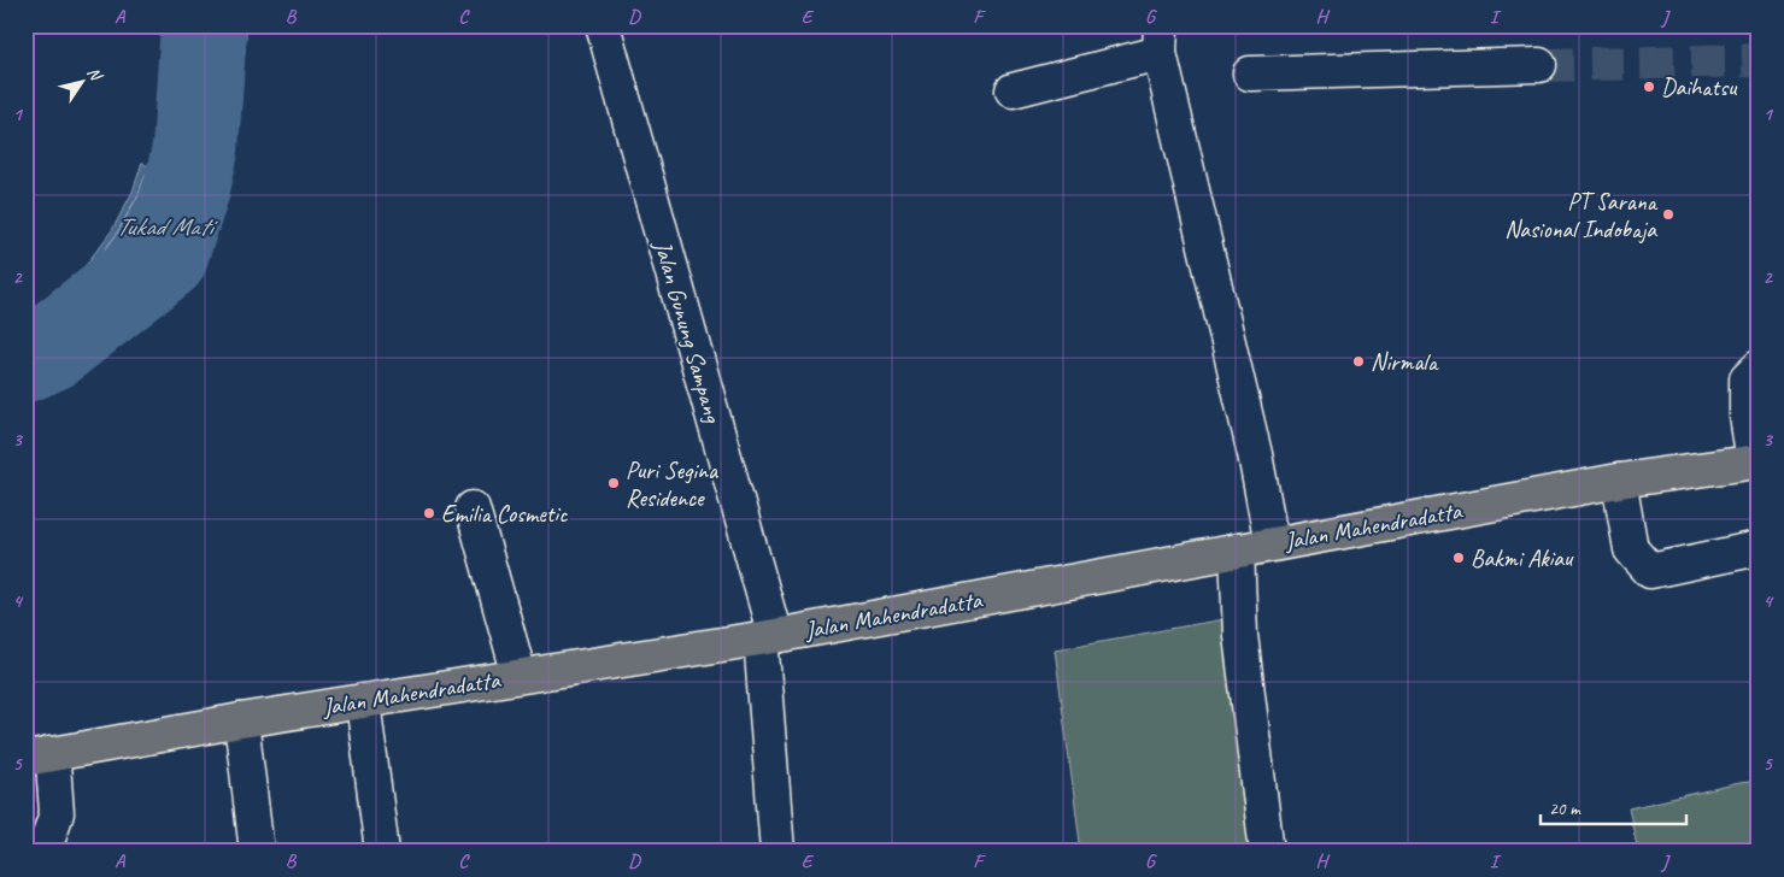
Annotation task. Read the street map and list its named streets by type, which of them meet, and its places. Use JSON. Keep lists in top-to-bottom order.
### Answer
{
  "streets": {
    "main road": ["Jalan Mahendradatta"],
    "street": ["Jalan Gunung Sampang"]
  },
  "crossings": [
    ["Jalan Gunung Sampang", "Jalan Mahendradatta"]
  ],
  "water": ["Tukad Mati"],
  "places": [
    "Daihatsu",
    "PT Sarana Nasional Indobaja",
    "Nirmala",
    "Puri Segina Residence",
    "Emilia Cosmetic",
    "Bakmi Akiau"
  ],
  "scale_bar": "20 m",
  "north": "top right",
  "grid": {
    "columns": [
      "A",
      "B",
      "C",
      "D",
      "E",
      "F",
      "G",
      "H",
      "I",
      "J"
    ],
    "rows": [
      "1",
      "2",
      "3",
      "4",
      "5"
    ]
  }
}
